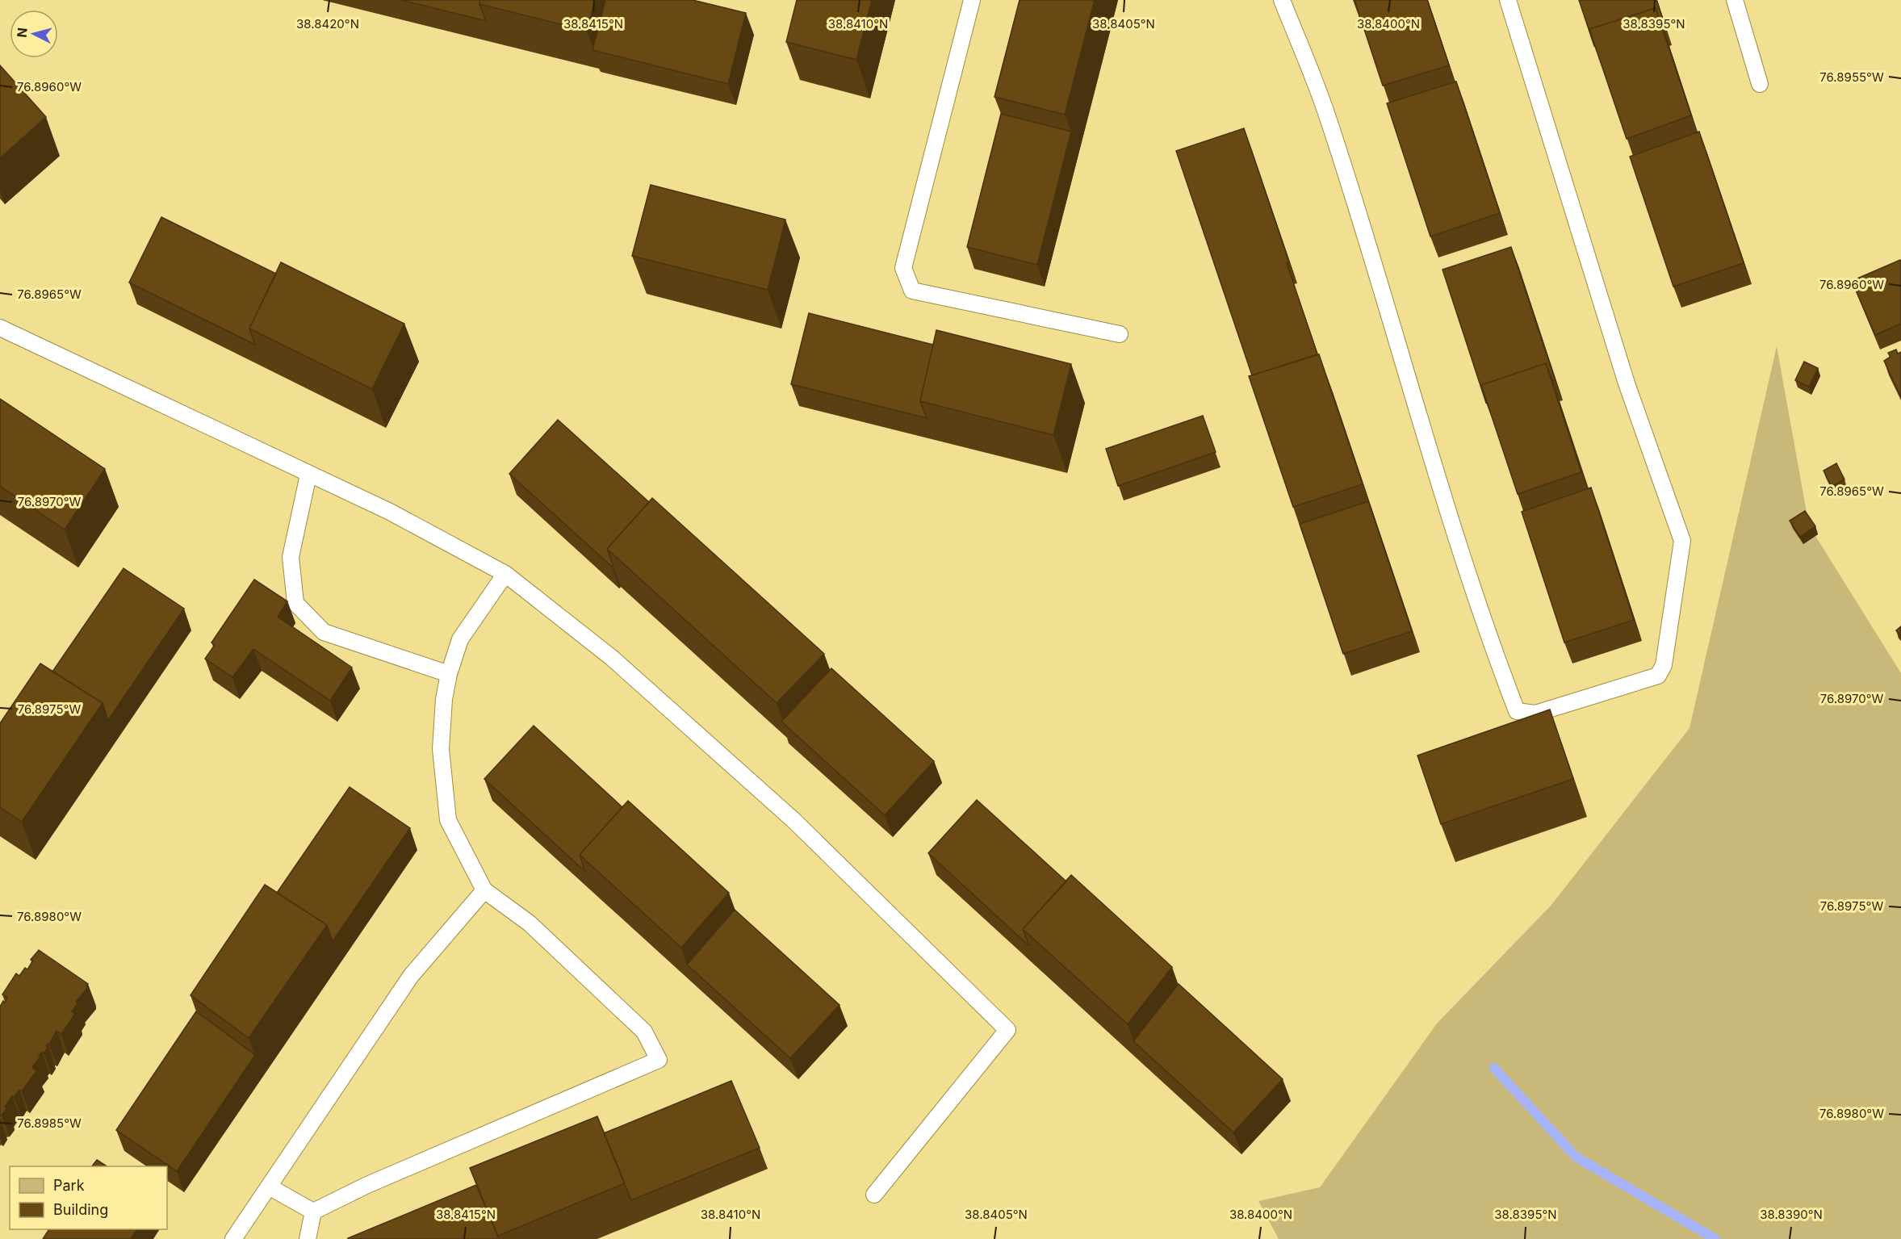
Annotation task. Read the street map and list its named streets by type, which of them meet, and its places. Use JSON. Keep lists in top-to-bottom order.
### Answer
{
  "legend": ["Park", "Building"],
  "north": "left",
  "coordinates": [
    "38.8420°N",
    "38.8415°N",
    "38.8410°N",
    "38.8405°N",
    "38.8400°N",
    "38.8395°N",
    "76.8955°W",
    "76.8960°W",
    "76.8965°W",
    "76.8970°W",
    "76.8975°W",
    "76.8980°W",
    "76.8985°W",
    "38.8390°N"
  ]
}
